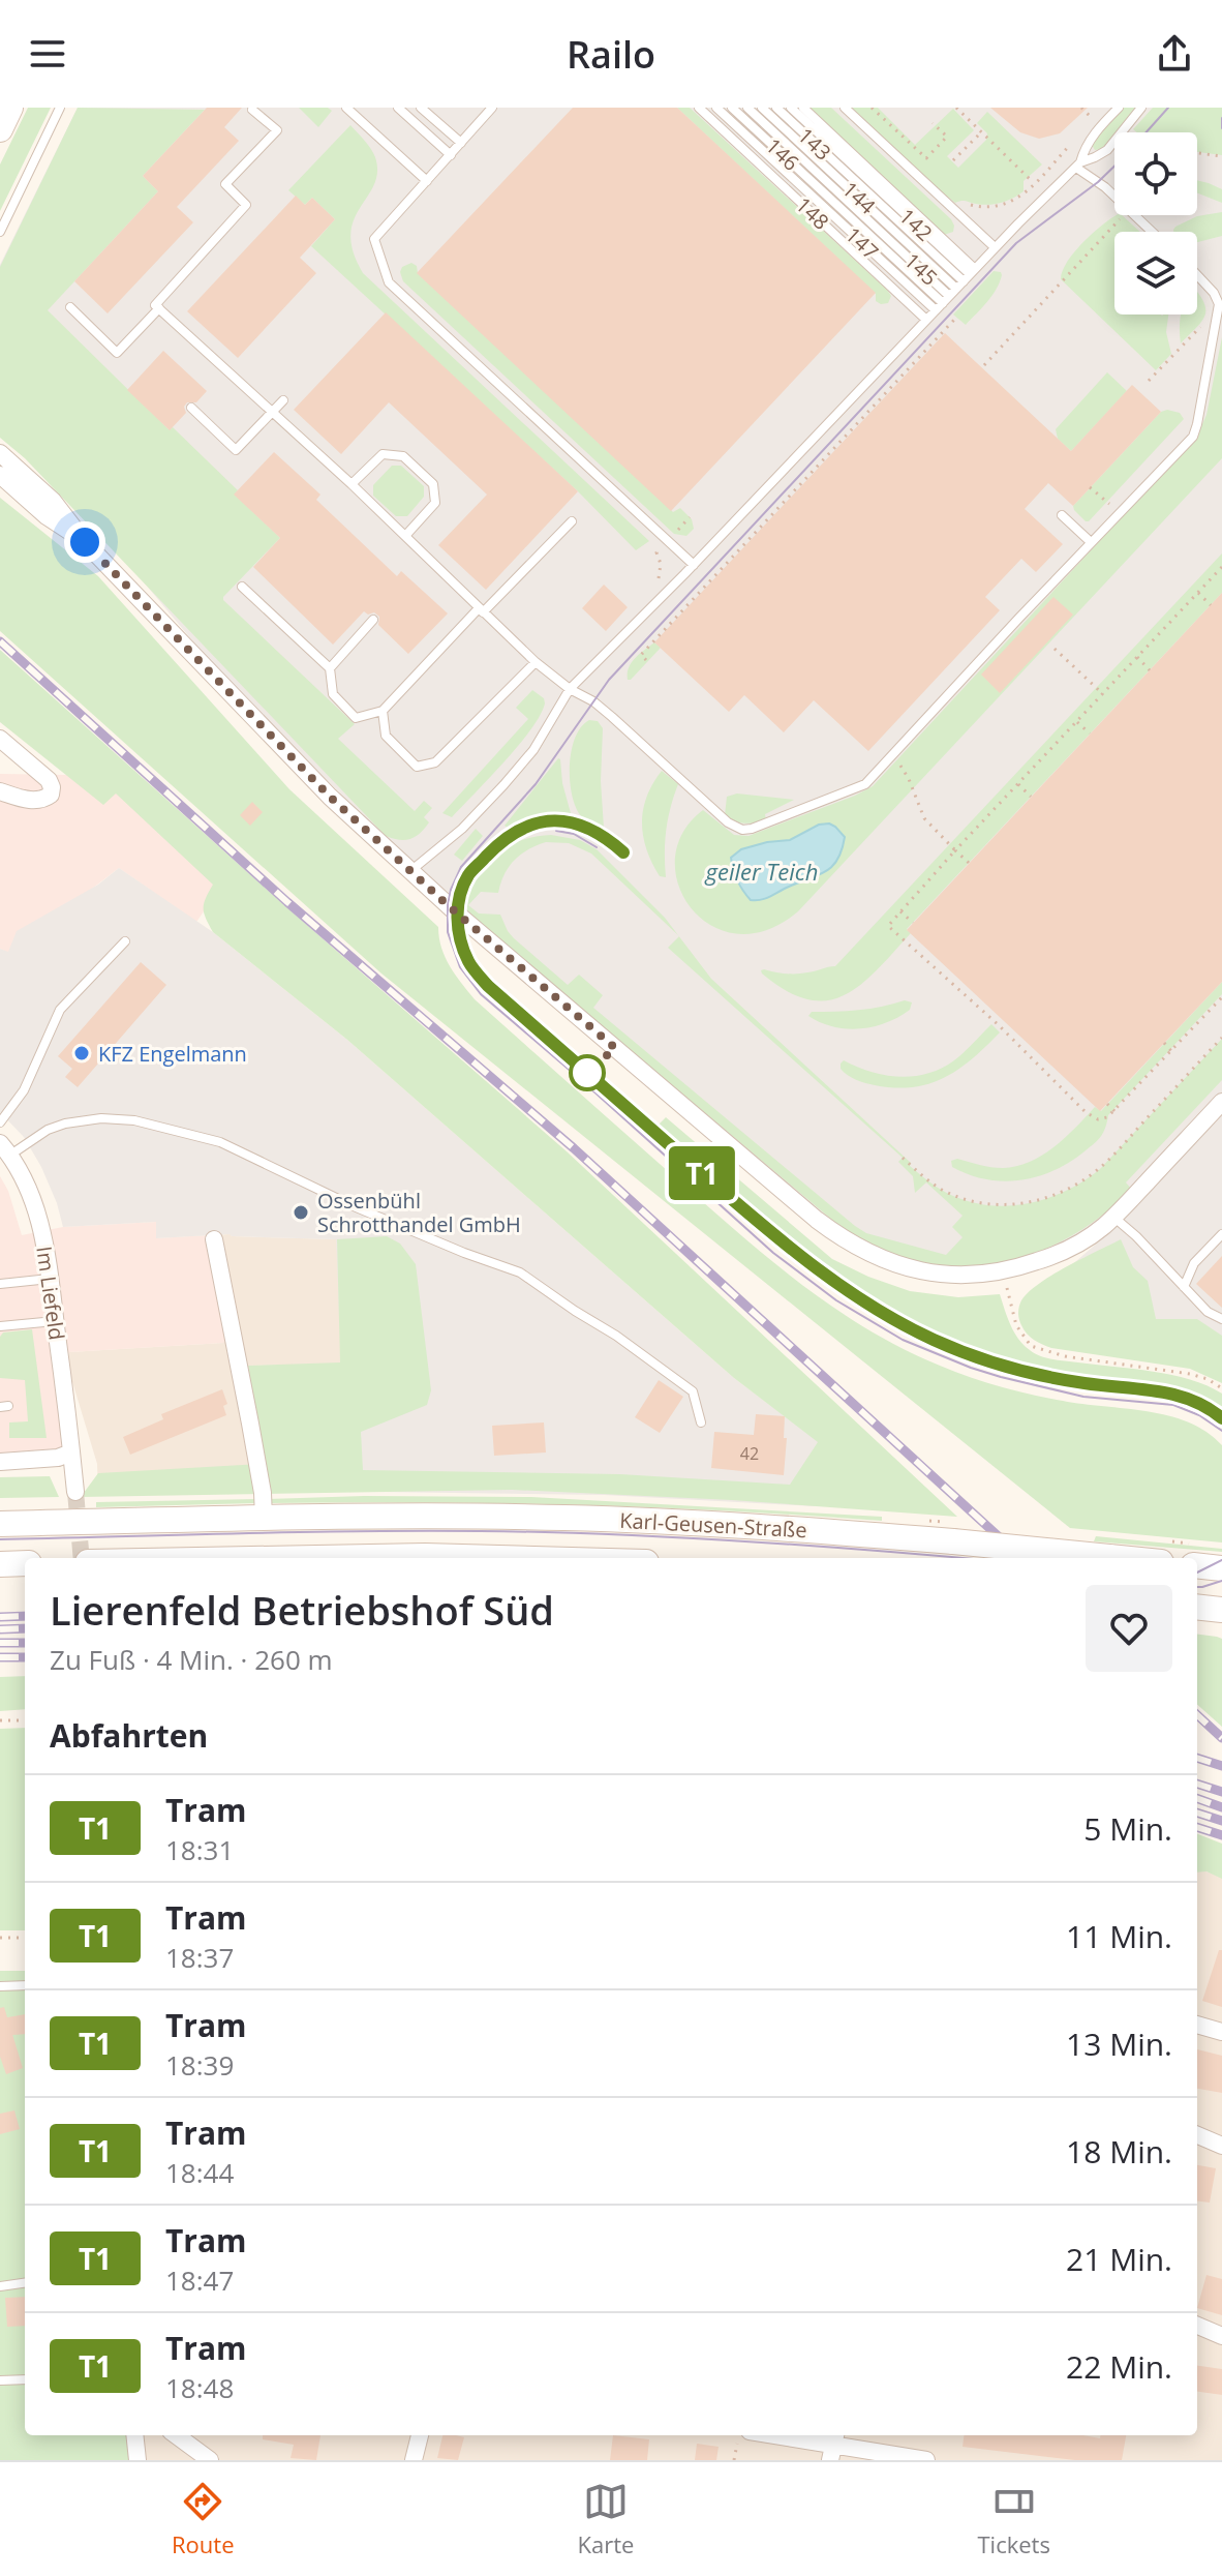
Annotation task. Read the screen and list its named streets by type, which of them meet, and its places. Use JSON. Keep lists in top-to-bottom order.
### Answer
{
  "streets": {
    "main road": ["Karl-Geusen-Straße"],
    "street": ["Im Liefeld"],
    "lane": [
      "143",
      "146",
      "144",
      "148",
      "142",
      "147",
      "145"
    ]
  },
  "crossings": [
    ["143", "146"],
    ["143", "144"],
    ["143", "142"],
    ["143", "147"],
    ["143", "145"],
    ["146", "144"],
    ["146", "142"],
    ["146", "147"],
    ["146", "145"],
    ["144", "142"],
    ["144", "147"],
    ["144", "145"],
    ["142", "147"],
    ["142", "145"],
    ["147", "145"]
  ],
  "water": ["geiler Teich"],
  "places": ["KFZ Engelmann", "Ossenbühl Schrotthandel GmbH"],
  "lines": ["tram line T1"],
  "house_numbers": ["42"],
  "page": {
    "header": "Railo",
    "on_map": "T1",
    "heading": [
      ["Lierenfeld Betriebshof Süd", "Zu Fuß · 4 Min. · 260 m"],
      "Abfahrten"
    ],
    "list": [
      {
        "mark": "T1",
        "name": "Tram",
        "note": "18:31",
        "value": "5 Min."
      },
      {
        "mark": "T1",
        "name": "Tram",
        "note": "18:37",
        "value": "11 Min."
      },
      {
        "mark": "T1",
        "name": "Tram",
        "note": "18:39",
        "value": "13 Min."
      },
      {
        "mark": "T1",
        "name": "Tram",
        "note": "18:44",
        "value": "18 Min."
      },
      {
        "mark": "T1",
        "name": "Tram",
        "note": "18:47",
        "value": "21 Min."
      },
      {
        "mark": "T1",
        "name": "Tram",
        "note": "18:48",
        "value": "22 Min."
      }
    ],
    "tabs": ["Route", "Karte", "Tickets"]
  }
}
